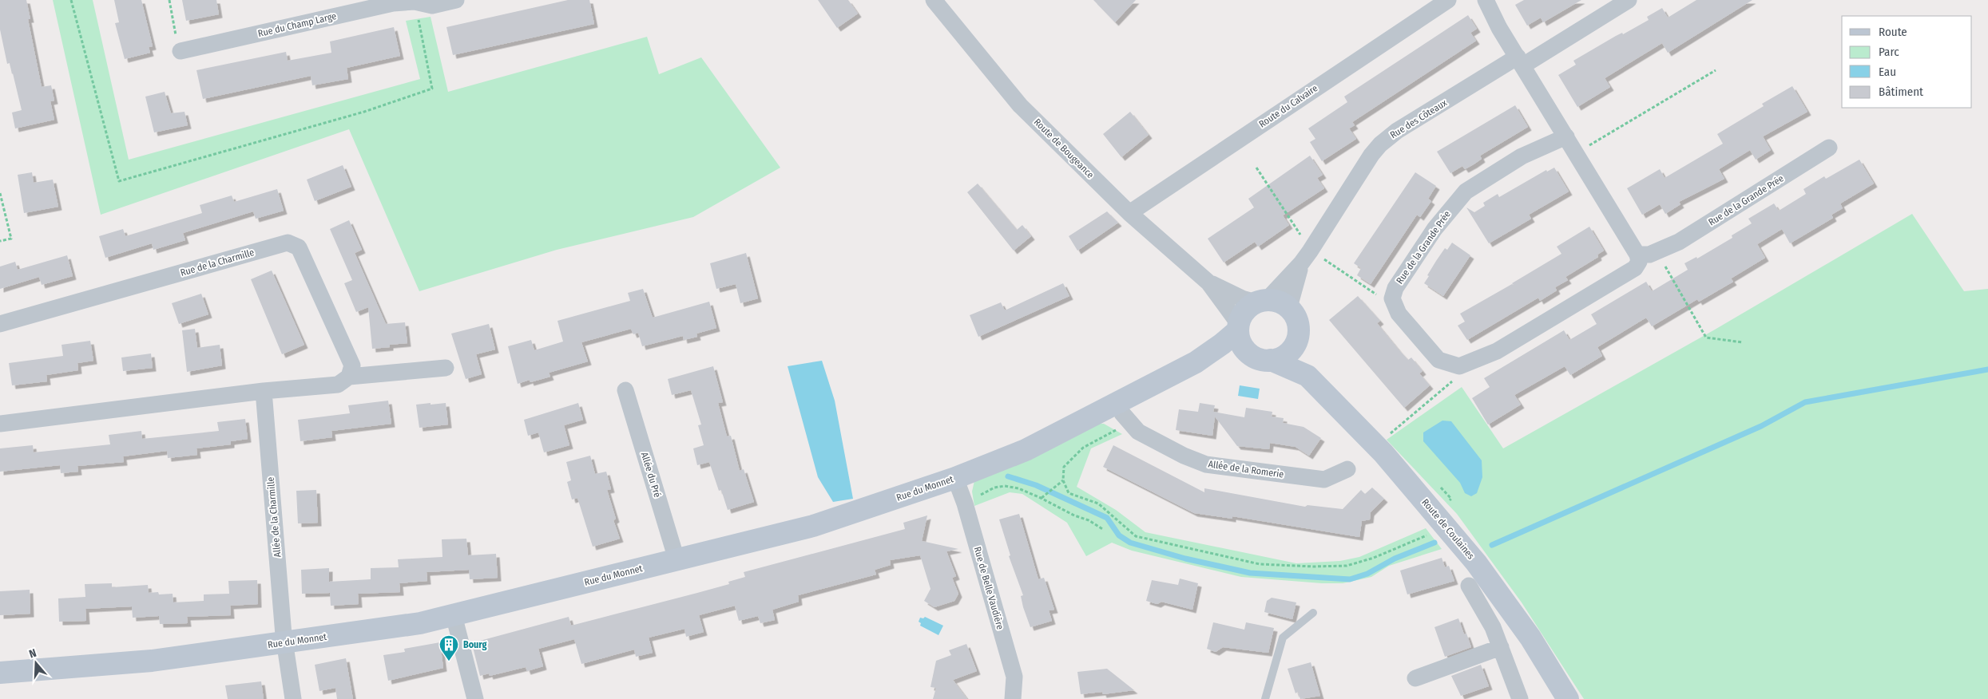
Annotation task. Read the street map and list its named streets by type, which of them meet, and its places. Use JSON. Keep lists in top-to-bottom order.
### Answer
{
  "streets": {
    "street": [
      "Rue du Champ Large",
      "Route du Calvaire",
      "Rue des Côteaux",
      "Route de Bougeance",
      "Rue de la Grande Prée",
      "Rue de la Charmille",
      "Allée de la Romerie",
      "Allée du Pré",
      "Rue du Monnet",
      "Allée de la Charmille",
      "Route de Coulaines",
      "Rue de Belle Vaudière"
    ]
  },
  "crossings": [
    ["Route du Calvaire", "Route de Bougeance"],
    ["Rue des Côteaux", "Route de Bougeance"],
    ["Rue des Côteaux", "Rue du Monnet"],
    ["Rue des Côteaux", "Route de Coulaines"],
    ["Route de Bougeance", "Rue du Monnet"],
    ["Route de Bougeance", "Route de Coulaines"],
    ["Allée de la Romerie", "Rue du Monnet"],
    ["Allée du Pré", "Rue du Monnet"],
    ["Rue du Monnet", "Allée de la Charmille"],
    ["Rue du Monnet", "Route de Coulaines"],
    ["Rue du Monnet", "Rue de Belle Vaudière"]
  ],
  "places": {
    "building": ["Bourg"]
  },
  "legend": [
    "Route",
    "Parc",
    "Eau",
    "Bâtiment"
  ],
  "north": "top"
}
